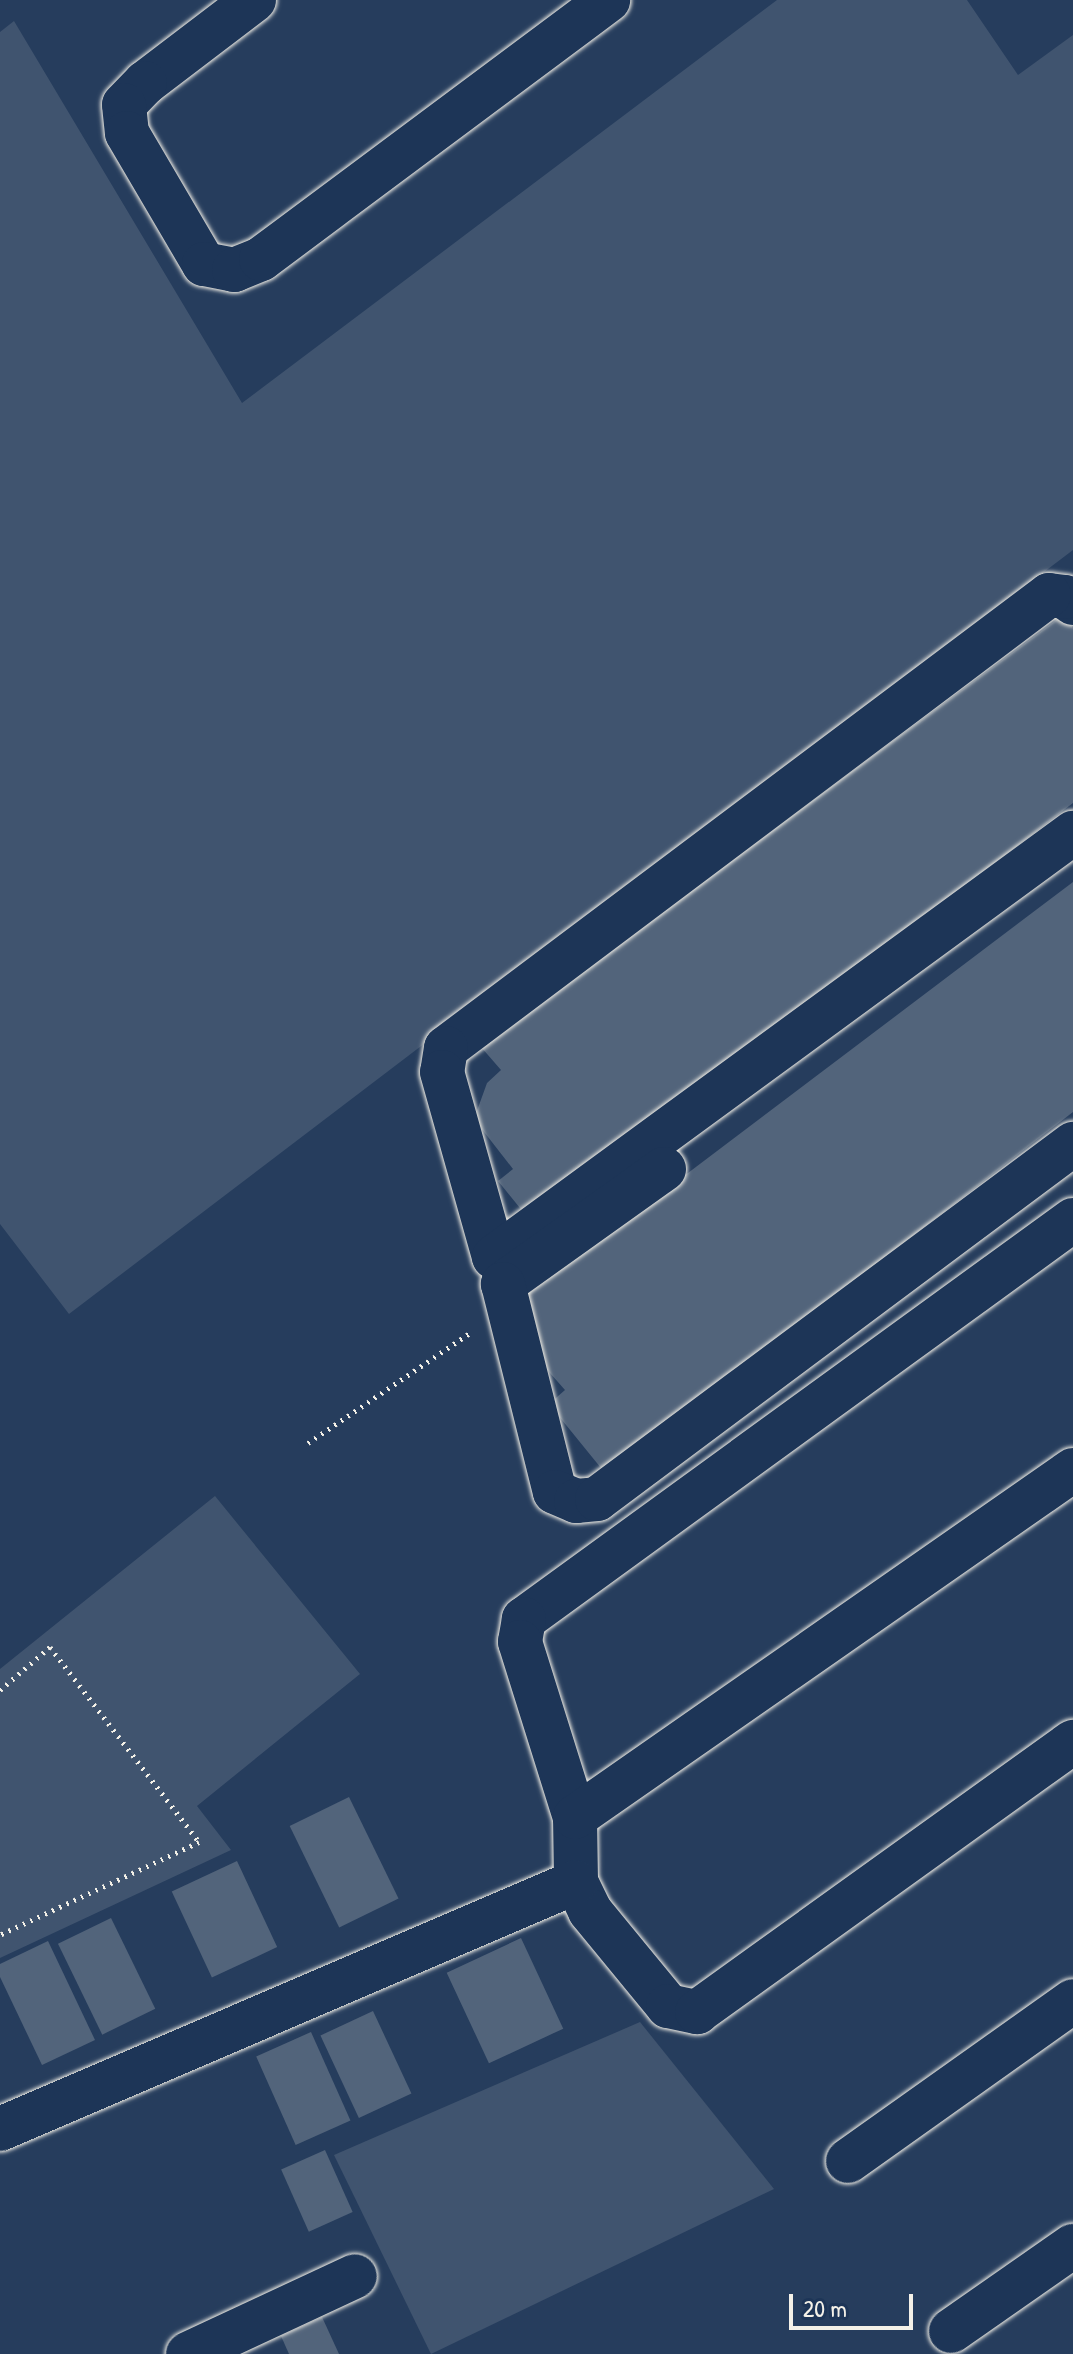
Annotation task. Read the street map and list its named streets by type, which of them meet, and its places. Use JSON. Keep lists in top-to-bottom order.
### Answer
{
  "scale_bar": "20 m"
}
